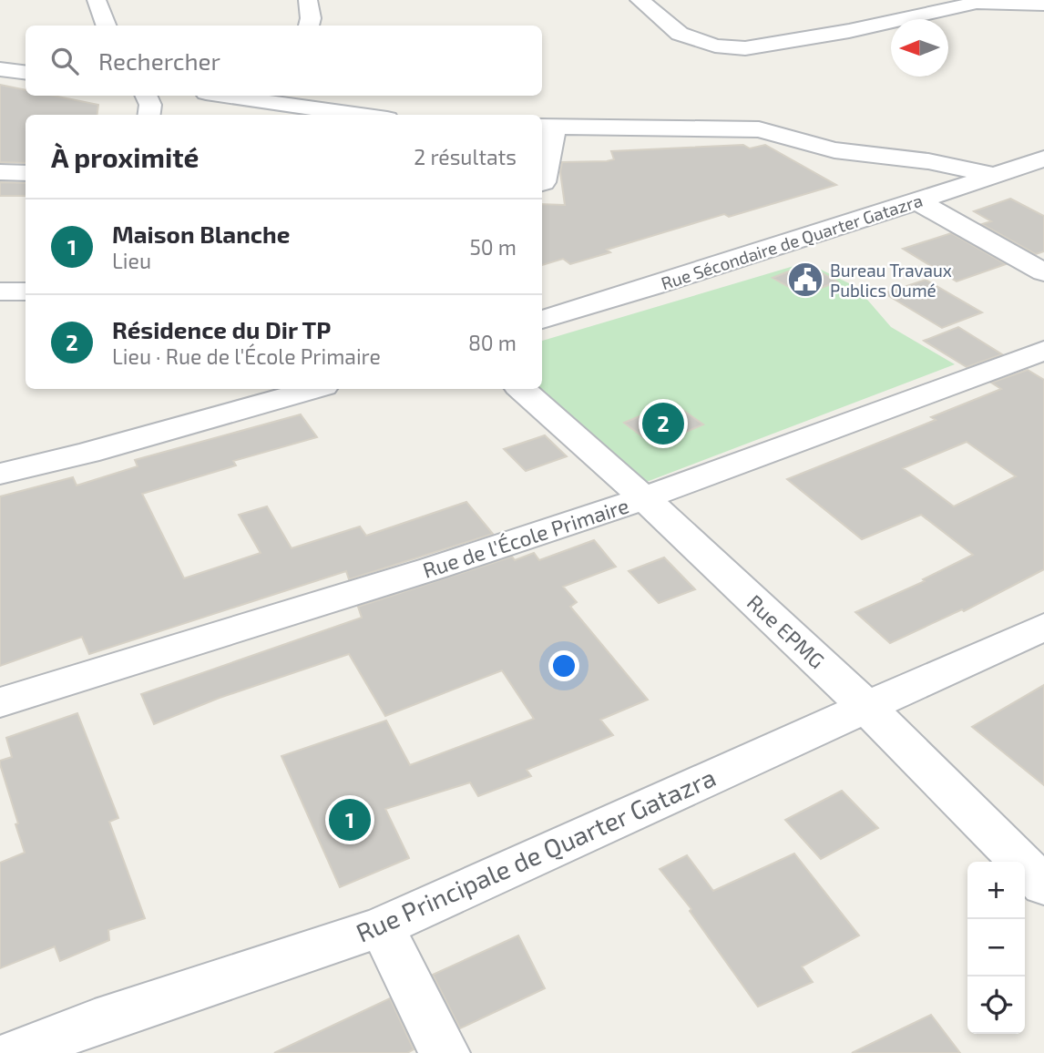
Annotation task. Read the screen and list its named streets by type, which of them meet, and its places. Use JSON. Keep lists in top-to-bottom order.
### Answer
{
  "streets": {
    "street": [
      "Rue Sécondaire de Quarter Gatazra",
      "Rue de l'École Primaire",
      "Rue EPMG",
      "Rue Principale de Quarter Gatazra"
    ]
  },
  "crossings": [
    ["Rue de l'École Primaire", "Rue EPMG"],
    ["Rue EPMG", "Rue Principale de Quarter Gatazra"]
  ],
  "places": {
    "public building": ["Bureau Travaux Publics Oumé"]
  },
  "north": "left",
  "page": {
    "search": "Rechercher",
    "heading": ["À proximité", "2 résultats"],
    "list": [
      {
        "mark": "1",
        "name": "Maison Blanche",
        "note": "Lieu",
        "value": "50 m"
      },
      {
        "mark": "2",
        "name": "Résidence du Dir TP",
        "note": "Lieu · Rue de l'École Primaire",
        "value": "80 m"
      }
    ],
    "pins": ["2", "1"],
    "map_buttons": ["+", "−"]
  }
}
